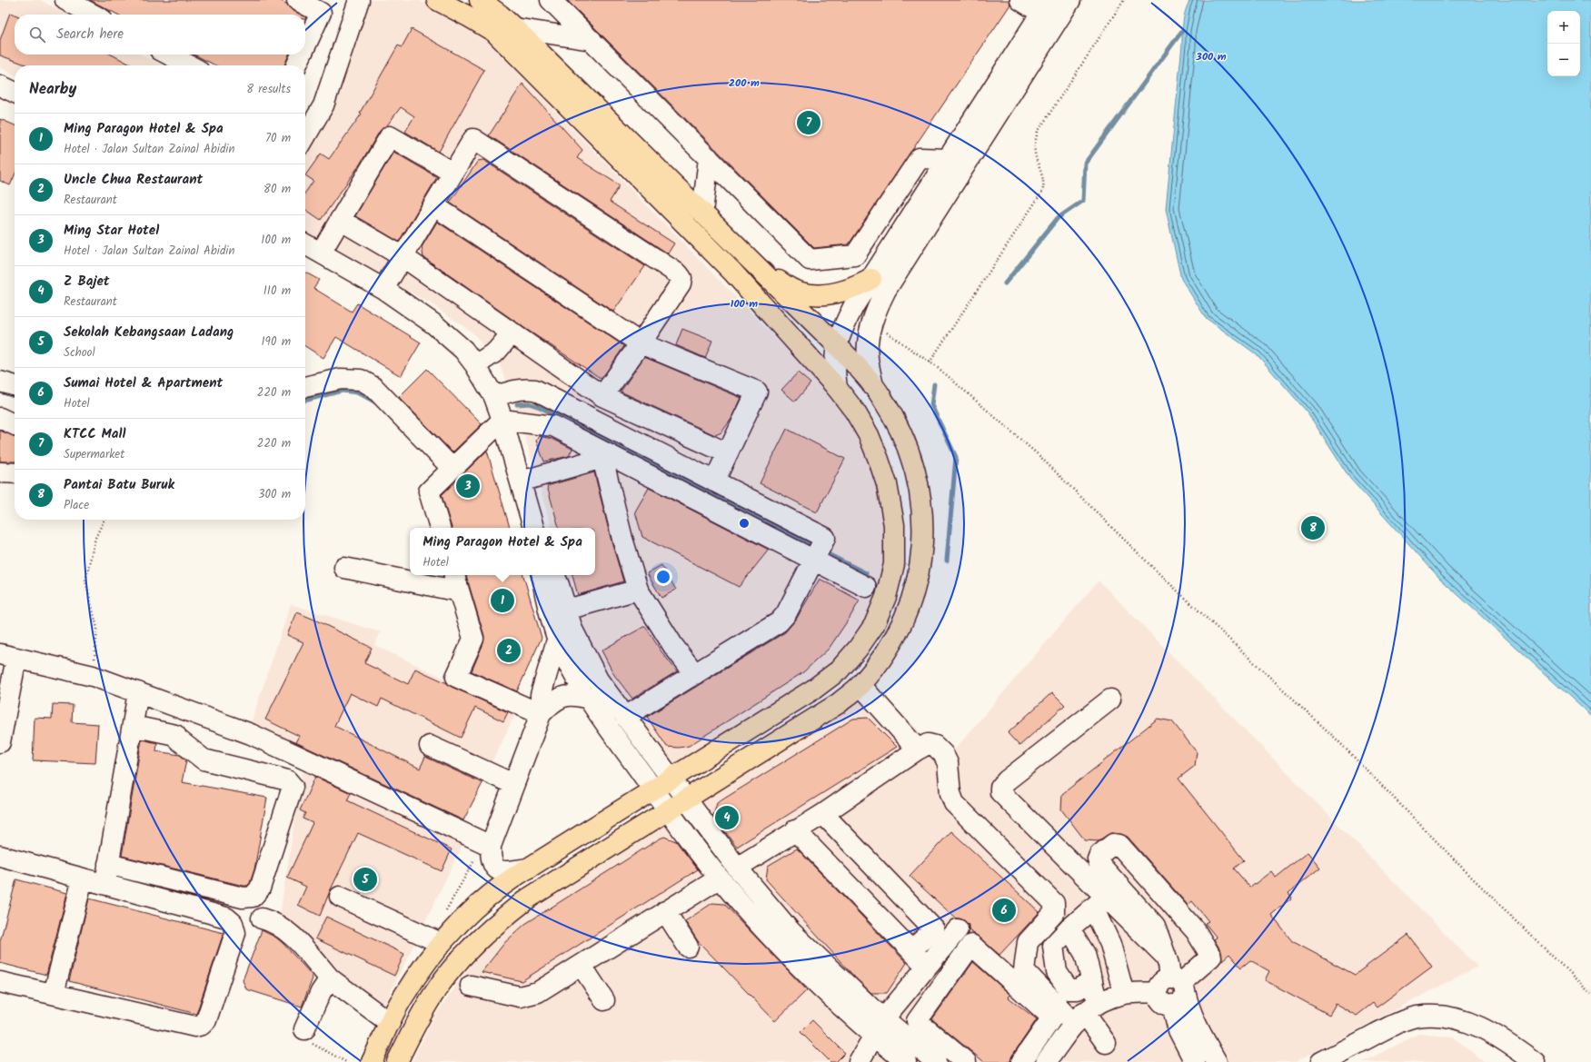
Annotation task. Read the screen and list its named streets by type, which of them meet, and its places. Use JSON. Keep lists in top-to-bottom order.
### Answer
{
  "page": {
    "map_buttons": ["+", "−"],
    "search": "Search here",
    "heading": ["Nearby", "8 results"],
    "pins": [
      "7",
      "3",
      "8",
      "1",
      "2",
      "4",
      "5",
      "6"
    ],
    "list": [
      {
        "mark": "1",
        "name": "Ming Paragon Hotel & Spa",
        "note": "Hotel · Jalan Sultan Zainal Abidin",
        "value": "70 m"
      },
      {
        "mark": "2",
        "name": "Uncle Chua Restaurant",
        "note": "Restaurant",
        "value": "80 m"
      },
      {
        "mark": "3",
        "name": "Ming Star Hotel",
        "note": "Hotel · Jalan Sultan Zainal Abidin",
        "value": "100 m"
      },
      {
        "mark": "4",
        "name": "Z Bajet",
        "note": "Restaurant",
        "value": "110 m"
      },
      {
        "mark": "5",
        "name": "Sekolah Kebangsaan Ladang",
        "note": "School",
        "value": "190 m"
      },
      {
        "mark": "6",
        "name": "Sumai Hotel & Apartment",
        "note": "Hotel",
        "value": "220 m"
      },
      {
        "mark": "7",
        "name": "KTCC Mall",
        "note": "Supermarket",
        "value": "220 m"
      },
      {
        "mark": "8",
        "name": "Pantai Batu Buruk",
        "note": "Place",
        "value": "300 m"
      }
    ],
    "popup": ["Ming Paragon Hotel & Spa", "Hotel"]
  },
  "rings": ["300 m", "200 m", "100 m"]
}
